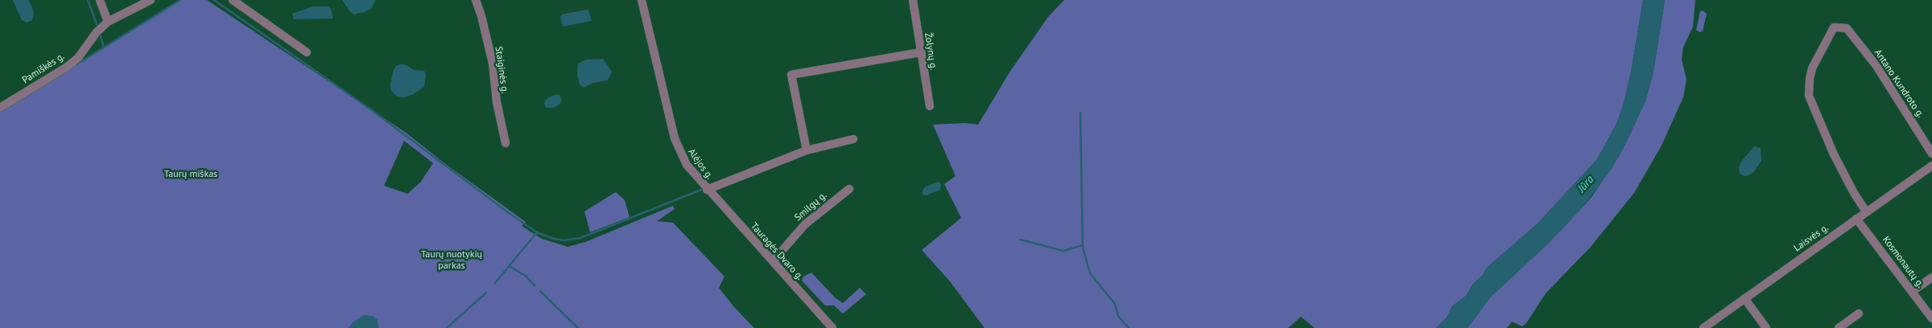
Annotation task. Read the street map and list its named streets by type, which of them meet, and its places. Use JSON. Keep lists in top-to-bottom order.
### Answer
{
  "streets": {
    "street": [
      "Žolynų g.",
      "Pamiškės g.",
      "Staiginės g.",
      "Antano Kundroto g.",
      "Alėjos g.",
      "Smilgų g.",
      "Laisvės g.",
      "Tauragės Dvaro g.",
      "Kosmonautų g."
    ]
  },
  "crossings": [
    ["Antano Kundroto g.", "Laisvės g."],
    ["Alėjos g.", "Tauragės Dvaro g."],
    ["Smilgų g.", "Tauragės Dvaro g."],
    ["Laisvės g.", "Kosmonautų g."]
  ],
  "water": ["Jūra"],
  "parks": ["Taurų miškas", "Taurų nuotykių parkas"]
}
